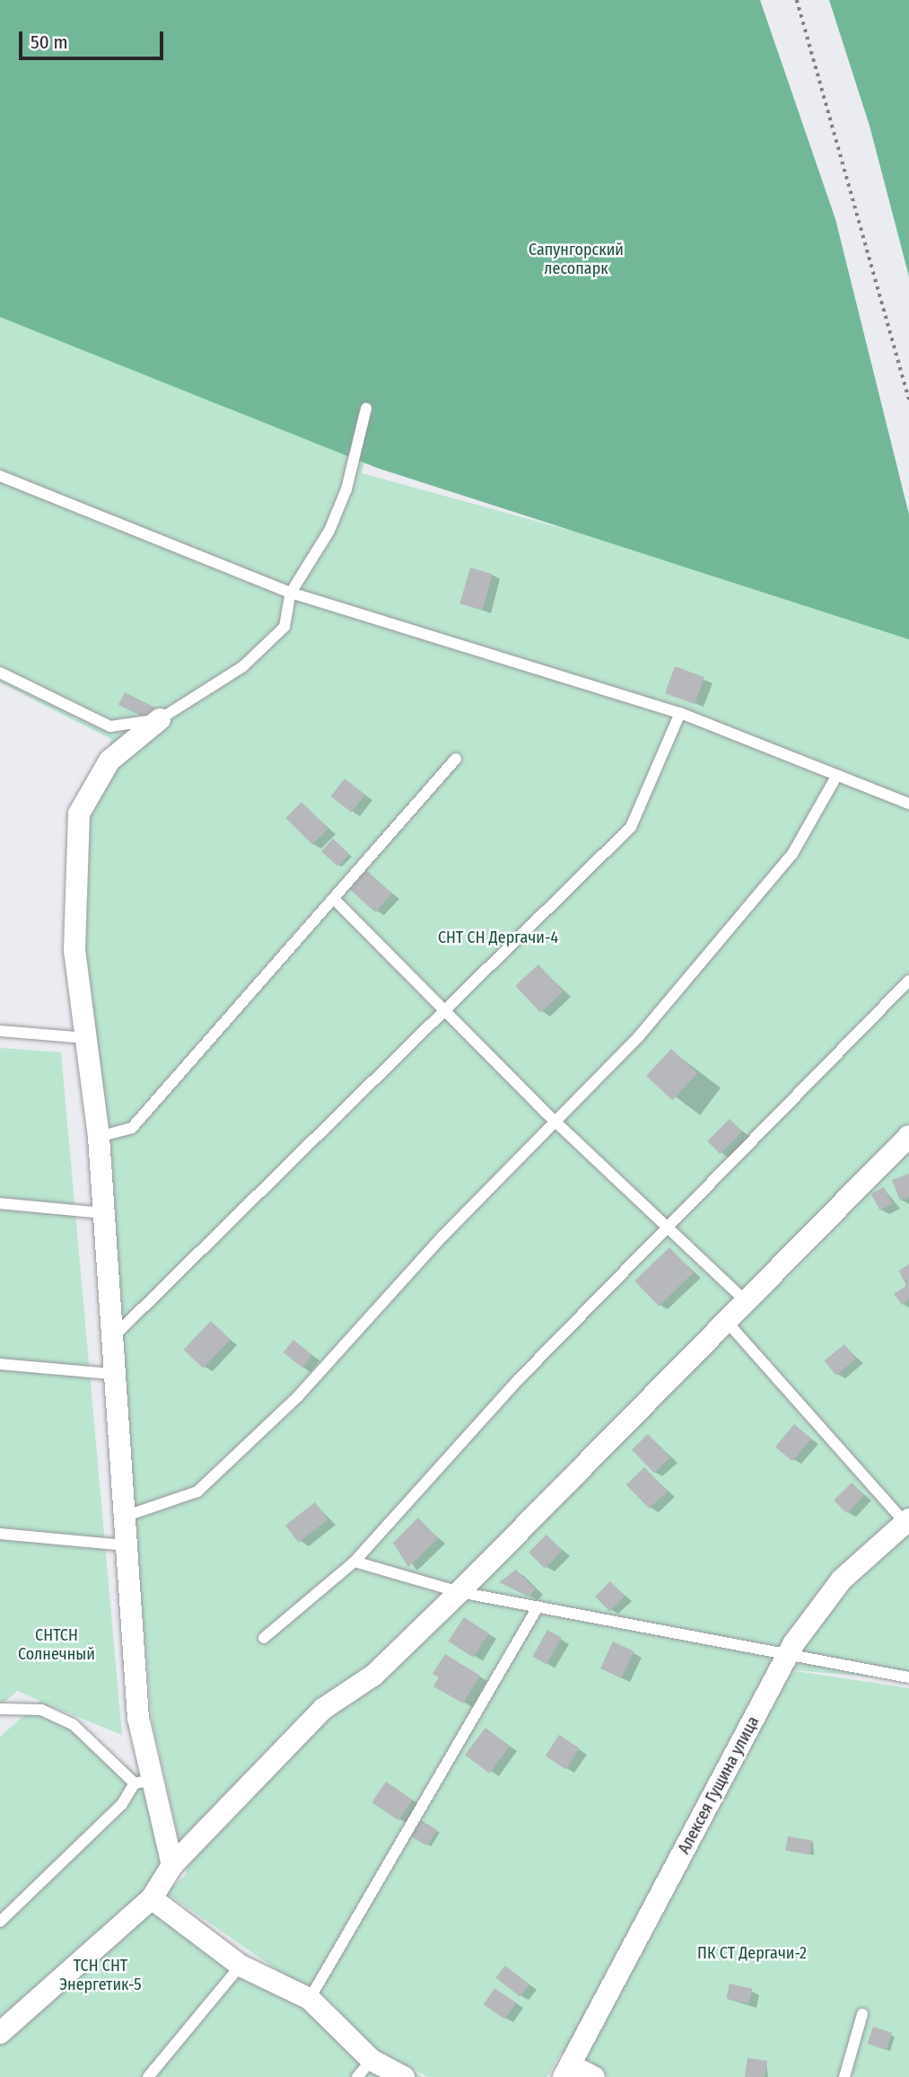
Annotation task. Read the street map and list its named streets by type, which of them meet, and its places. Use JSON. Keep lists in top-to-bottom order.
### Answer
{
  "streets": {
    "street": ["Алексея Гущина улица"]
  },
  "parks": [
    "Сапунгорский лесопарк",
    "СНТ СН Дергачи-4",
    "СНТСН Солнечный",
    "ПК СТ Дергачи-2",
    "ТСН СНТ Энергетик-5"
  ],
  "scale_bar": "50 m"
}
